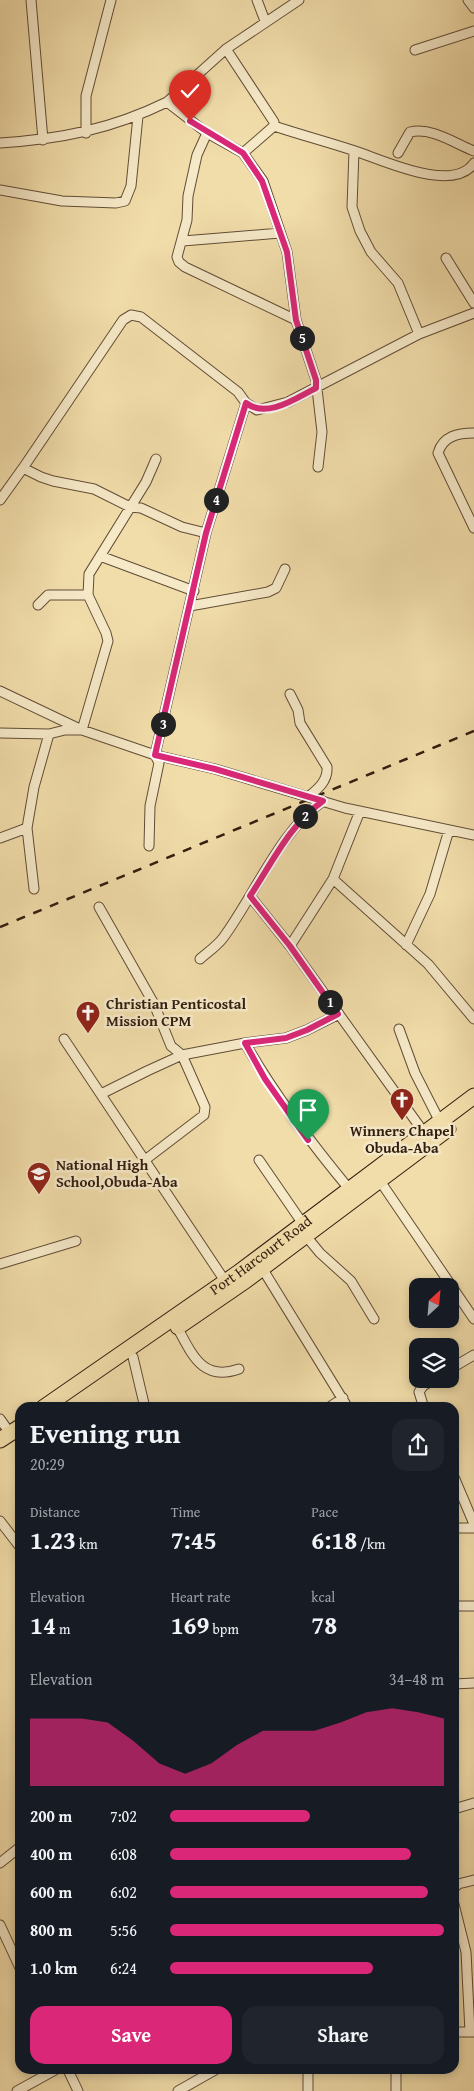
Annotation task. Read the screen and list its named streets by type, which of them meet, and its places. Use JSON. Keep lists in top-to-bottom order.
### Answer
{
  "streets": {
    "highway": ["Port Harcourt Road"]
  },
  "places": {
    "church": ["Christian Penticostal Mission CPM", "Winners Chapel Obuda-Aba"],
    "school or university": ["National High School,Obuda-Aba"]
  },
  "north": "top right",
  "page": {
    "pins": [
      "5",
      "4",
      "3",
      "2",
      "1"
    ],
    "heading": ["Evening run", "20:29"],
    "stats": [
      ["Distance", "1.23 km"],
      ["Time", "7:45"],
      ["Pace", "6:18 /km"],
      ["Elevation", "14 m"],
      ["Heart rate", "169 bpm"],
      ["kcal", "78"]
    ],
    "chart": ["Elevation", "34–48 m"],
    "list": [
      {
        "name": "200 m",
        "note": "7:02"
      },
      {
        "name": "400 m",
        "note": "6:08"
      },
      {
        "name": "600 m",
        "note": "6:02"
      },
      {
        "name": "800 m",
        "note": "5:56"
      },
      {
        "name": "1.0 km",
        "note": "6:24"
      }
    ],
    "buttons": ["Save", "Share"]
  }
}
